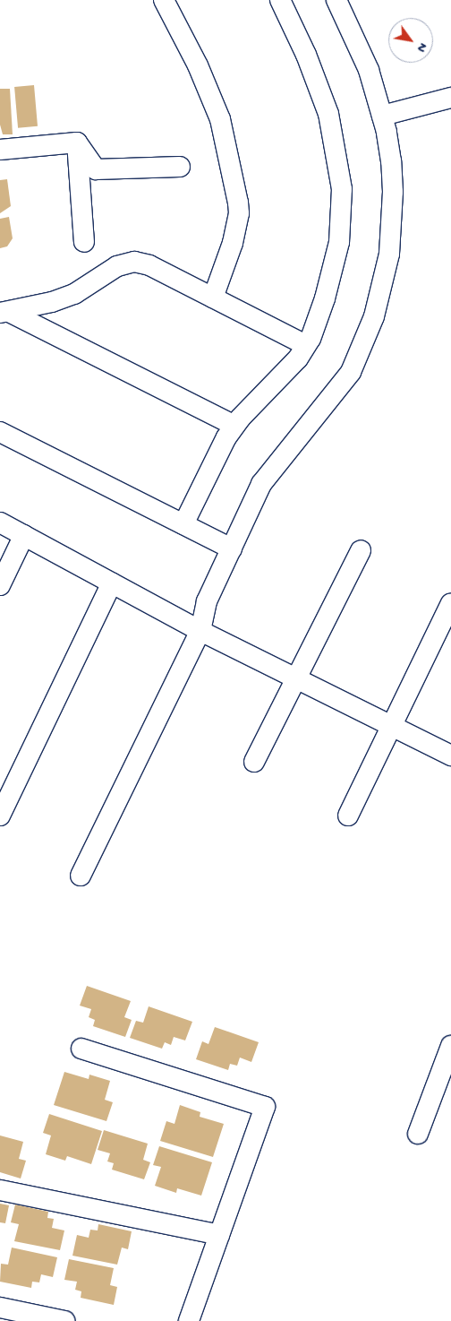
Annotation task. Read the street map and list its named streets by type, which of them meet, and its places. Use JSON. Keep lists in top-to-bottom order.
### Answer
{
  "north": "bottom right"
}
